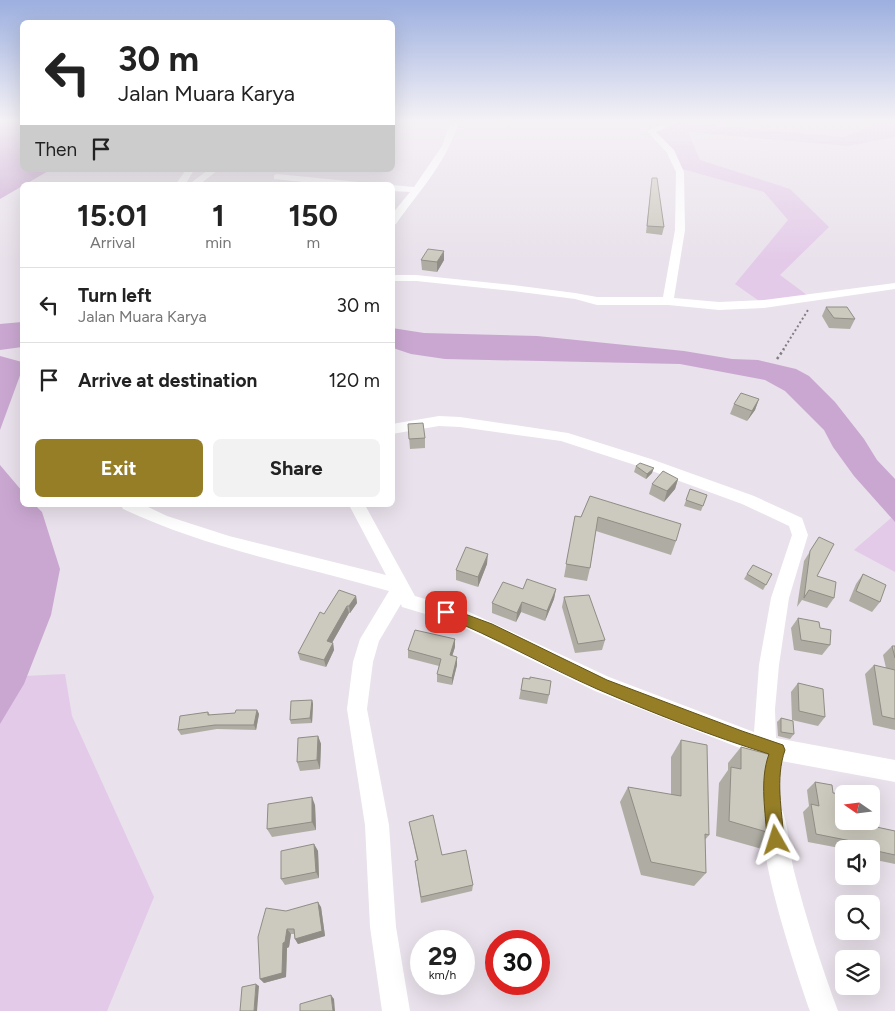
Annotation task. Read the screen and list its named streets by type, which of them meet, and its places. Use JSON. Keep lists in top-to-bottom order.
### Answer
{
  "north": "left",
  "page": {
    "turn": ["30 m", "Jalan Muara Karya"],
    "then": "Then",
    "eta": [
      "15:01",
      "Arrival",
      "1",
      "min",
      "150",
      "m"
    ],
    "list": [
      {
        "name": "Turn left",
        "note": "Jalan Muara Karya",
        "value": "30 m"
      },
      {
        "name": "Arrive at destination",
        "value": "120 m"
      }
    ],
    "buttons": ["Exit", "Share"],
    "speed": "29 km/h",
    "limit": "30"
  }
}
